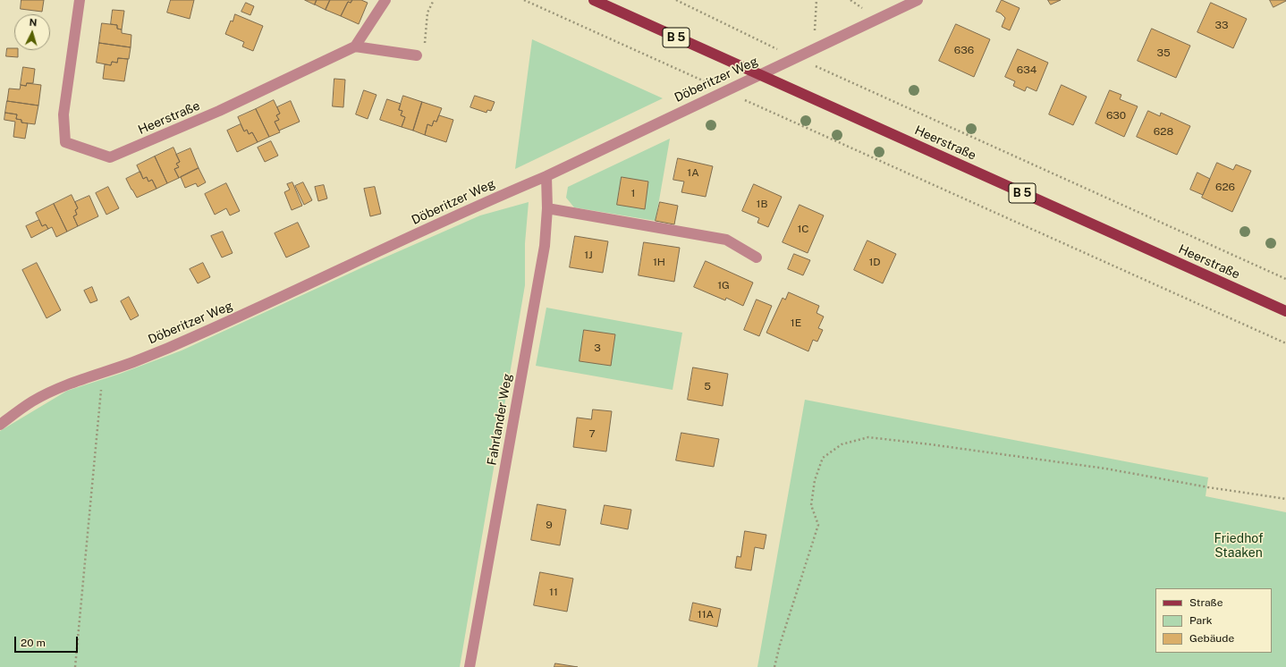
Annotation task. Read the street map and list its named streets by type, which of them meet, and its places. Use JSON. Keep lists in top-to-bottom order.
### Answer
{
  "streets": {
    "main road": ["B 5", "Heerstraße"],
    "street": ["Döberitzer Weg", "Fahrlander Weg"]
  },
  "crossings": [
    ["Döberitzer Weg", "Heerstraße"],
    ["Döberitzer Weg", "Fahrlander Weg"]
  ],
  "parks": ["Friedhof Staaken"],
  "house_numbers": [
    "33",
    "636",
    "35",
    "634",
    "630",
    "628",
    "1A",
    "626",
    "1",
    "1B",
    "1C",
    "1J",
    "1H",
    "1D",
    "1G",
    "1E",
    "3",
    "5",
    "7",
    "9",
    "11",
    "11A"
  ],
  "legend": ["Straße", "Park", "Gebäude"],
  "scale_bar": "20 m",
  "north": "top"
}
